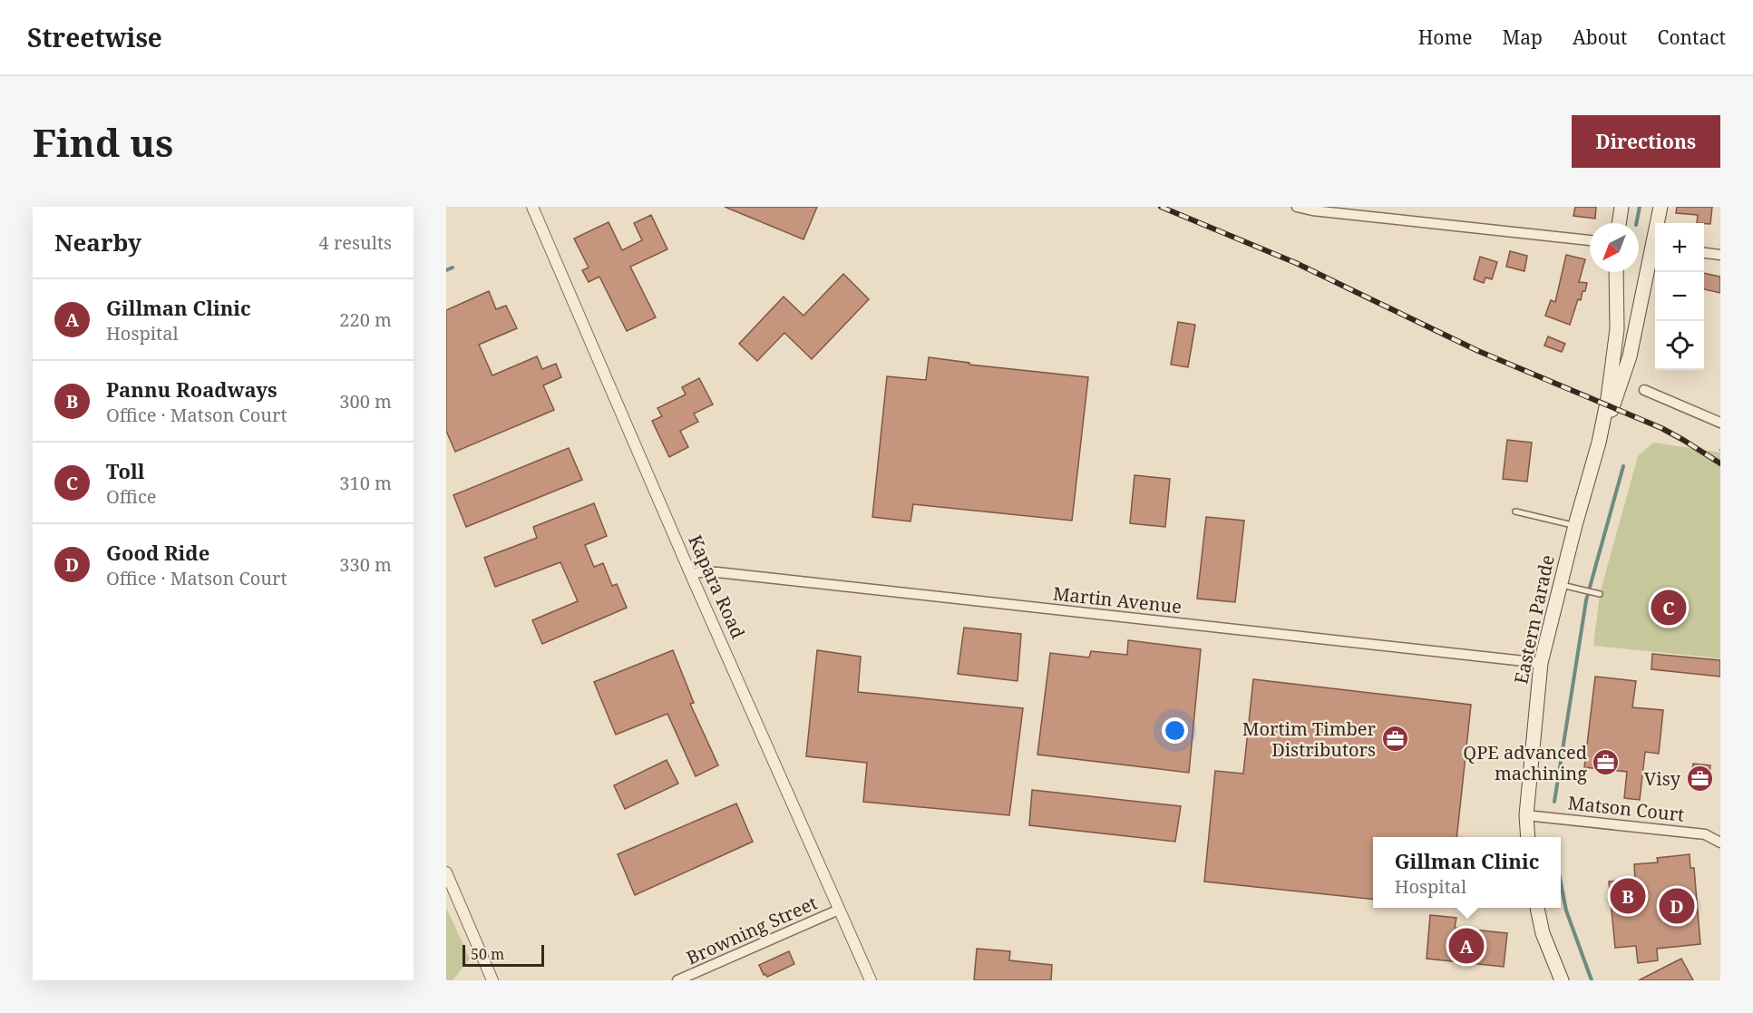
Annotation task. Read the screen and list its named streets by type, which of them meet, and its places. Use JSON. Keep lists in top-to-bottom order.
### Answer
{
  "streets": {
    "main road": ["Eastern Parade"],
    "street": [
      "Kapara Road",
      "Martin Avenue",
      "Matson Court",
      "Browning Street"
    ]
  },
  "crossings": [
    ["Kapara Road", "Martin Avenue"],
    ["Kapara Road", "Browning Street"],
    ["Martin Avenue", "Eastern Parade"],
    ["Eastern Parade", "Matson Court"]
  ],
  "places": {
    "office": ["Mortim Timber Distributors", "QPE advanced machining", "Visy"]
  },
  "scale_bar": "50 m",
  "north": "bottom left",
  "page": {
    "header": "Streetwise",
    "nav": [
      "Home",
      "Map",
      "About",
      "Contact"
    ],
    "buttons": "Directions",
    "title": "Find us",
    "heading": ["Nearby", "4 results"],
    "map_buttons": ["+", "−"],
    "list": [
      {
        "mark": "A",
        "name": "Gillman Clinic",
        "note": "Hospital",
        "value": "220 m"
      },
      {
        "mark": "B",
        "name": "Pannu Roadways",
        "note": "Office · Matson Court",
        "value": "300 m"
      },
      {
        "mark": "C",
        "name": "Toll",
        "note": "Office",
        "value": "310 m"
      },
      {
        "mark": "D",
        "name": "Good Ride",
        "note": "Office · Matson Court",
        "value": "330 m"
      }
    ],
    "pins": [
      "C",
      "B",
      "D",
      "A"
    ],
    "popup": ["Gillman Clinic", "Hospital"],
    "scale": "50 m"
  }
}
